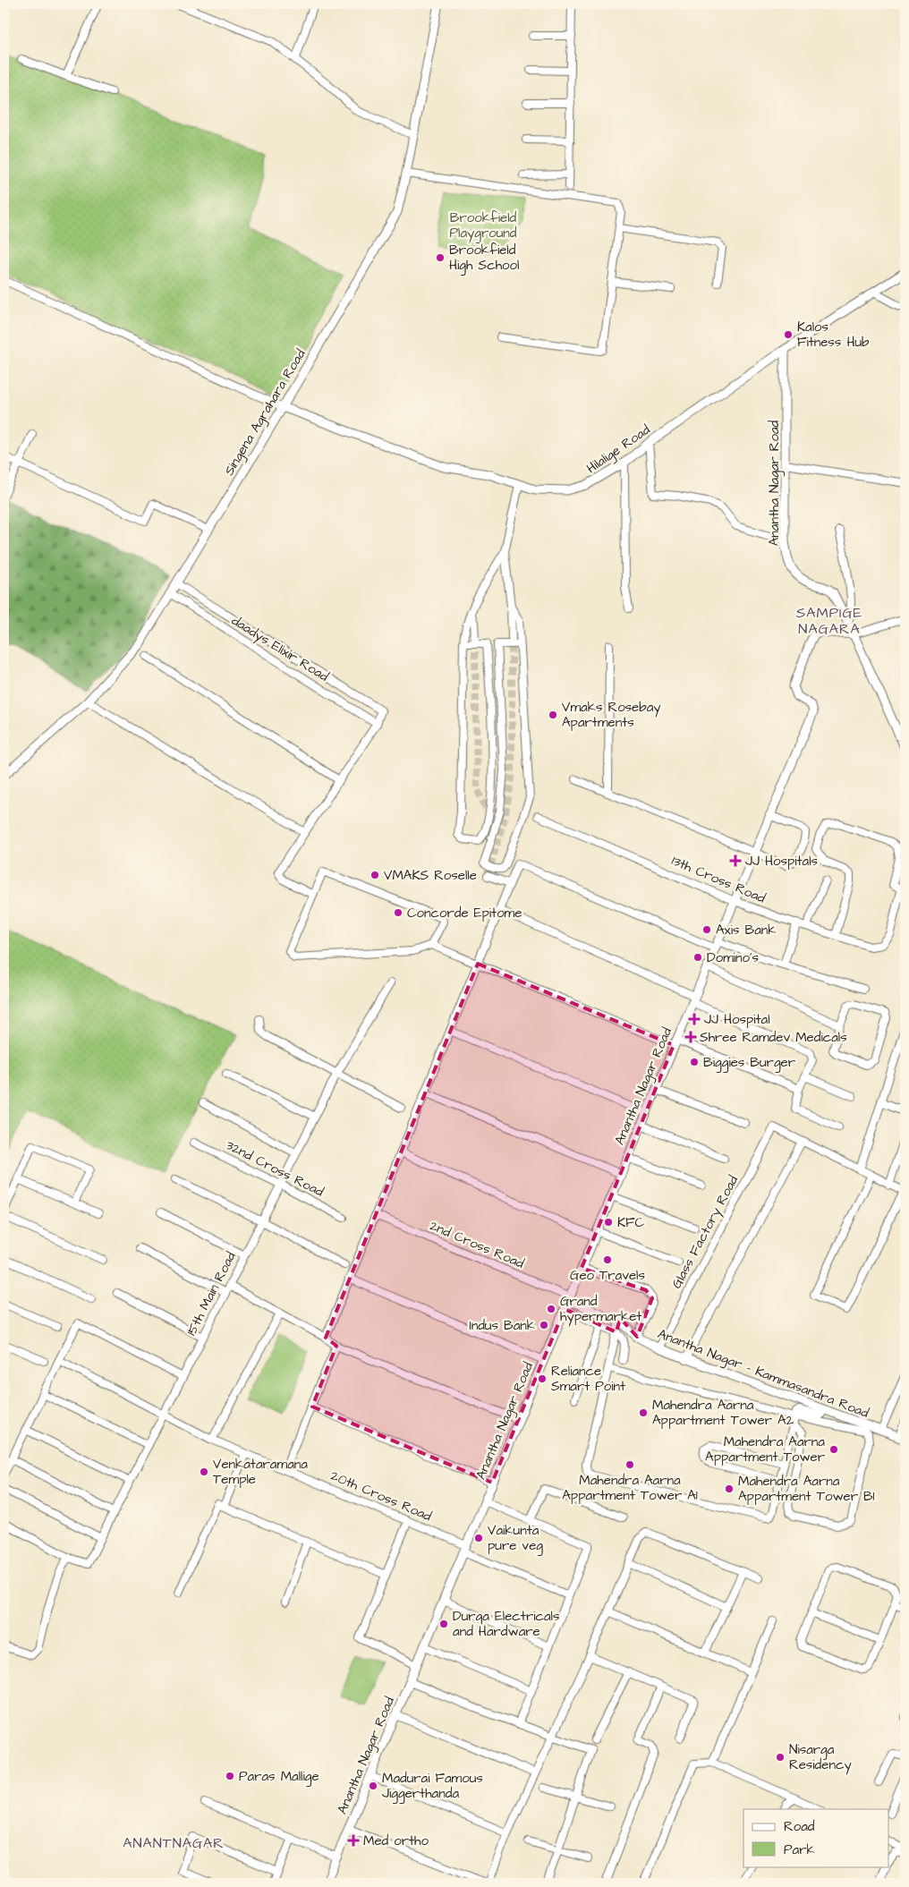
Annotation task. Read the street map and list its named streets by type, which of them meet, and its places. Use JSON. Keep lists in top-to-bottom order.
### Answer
{
  "streets": {
    "street": [
      "Singena Agrahara Road",
      "Hilalige Road",
      "Anantha Nagar Road",
      "daadys Elixir Road",
      "13th Cross Road",
      "32nd Cross Road",
      "Glass Factory Road",
      "2nd Cross Road",
      "15th Main Road",
      "Anantha Nagar - Kammasandra Road",
      "20th Cross Road"
    ]
  },
  "crossings": [
    ["Singena Agrahara Road", "Hilalige Road"],
    ["Singena Agrahara Road", "daadys Elixir Road"],
    ["Hilalige Road", "Anantha Nagar Road"],
    ["Anantha Nagar Road", "13th Cross Road"],
    ["Anantha Nagar Road", "2nd Cross Road"],
    ["Anantha Nagar Road", "Anantha Nagar - Kammasandra Road"],
    ["Anantha Nagar Road", "20th Cross Road"],
    ["32nd Cross Road", "15th Main Road"],
    ["Glass Factory Road", "Anantha Nagar - Kammasandra Road"],
    ["2nd Cross Road", "Anantha Nagar - Kammasandra Road"],
    ["15th Main Road", "20th Cross Road"]
  ],
  "districts": ["SAMPIGE NAGARA", "ANANTNAGAR"],
  "parks": ["Brookfield Playground"],
  "places": {
    "other": [
      "Brookfield High School",
      "Kalos Fitness Hub",
      "Vmaks Rosebay Apartments",
      "VMAKS Roselle",
      "Concorde Epitome",
      "Axis Bank",
      "Domino's",
      "Biggies Burger",
      "KFC",
      "Geo Travels",
      "Grand hypermarket",
      "Indus Bank",
      "Reliance Smart Point",
      "Mahendra Aarna Appartment Tower A2",
      "Mahendra Aarna Appartment Tower",
      "Mahendra Aarna Appartment Tower A1",
      "Venkataramana Temple",
      "Mahendra Aarna Appartment Tower B1",
      "Vaikunta pure veg",
      "Durga Electricals and Hardware",
      "Nisarga Residency",
      "Paras Mallige",
      "Madurai Famous Jiggerthanda"
    ],
    "health": [
      "JJ Hospitals",
      "JJ Hospital",
      "Shree Ramdev Medicals",
      "Med ortho"
    ]
  },
  "legend": ["Road", "Park"]
}
